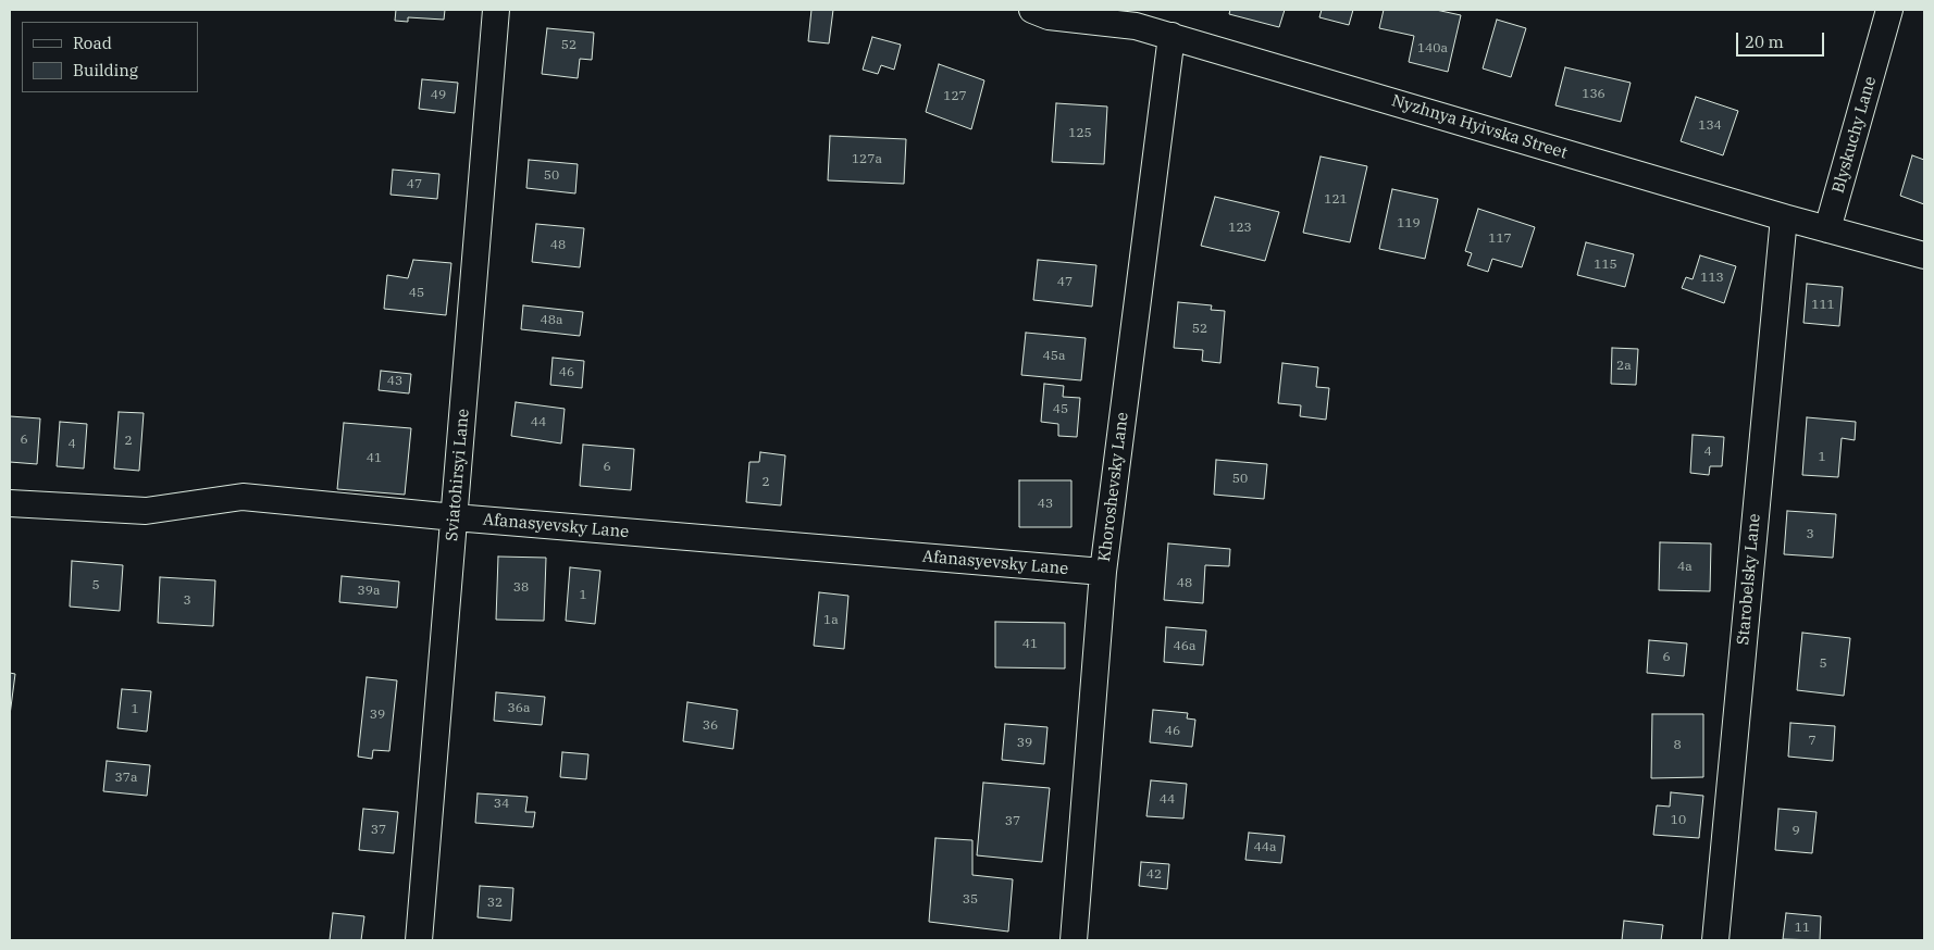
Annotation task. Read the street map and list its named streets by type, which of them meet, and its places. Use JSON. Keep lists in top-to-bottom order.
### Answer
{
  "streets": {
    "street": [
      "Nyzhnya Hyivska Street",
      "Blyskuchy Lane",
      "Sviatohirsyi Lane",
      "Khoroshevsky Lane",
      "Afanasyevsky Lane",
      "Starobelsky Lane"
    ]
  },
  "crossings": [
    ["Nyzhnya Hyivska Street", "Blyskuchy Lane"],
    ["Nyzhnya Hyivska Street", "Khoroshevsky Lane"],
    ["Nyzhnya Hyivska Street", "Starobelsky Lane"],
    ["Sviatohirsyi Lane", "Afanasyevsky Lane"],
    ["Khoroshevsky Lane", "Afanasyevsky Lane"]
  ],
  "house_numbers": [
    "52",
    "140а",
    "136",
    "49",
    "127",
    "134",
    "125",
    "127а",
    "50",
    "47",
    "121",
    "119",
    "123",
    "117",
    "48",
    "115",
    "113",
    "47",
    "45",
    "111",
    "48а",
    "52",
    "45а",
    "2а",
    "46",
    "43",
    "45",
    "44",
    "6",
    "2",
    "4",
    "4",
    "1",
    "41",
    "6",
    "50",
    "2",
    "43",
    "3",
    "4а",
    "48",
    "5",
    "38",
    "39а",
    "1",
    "3",
    "1а",
    "41",
    "46а",
    "6",
    "5",
    "36а",
    "1",
    "39",
    "36",
    "46",
    "7",
    "39",
    "8",
    "37а",
    "44",
    "34",
    "10",
    "37",
    "37",
    "9",
    "44а",
    "42",
    "35",
    "32",
    "11"
  ],
  "legend": ["Road", "Building"],
  "scale_bar": "20 m"
}
